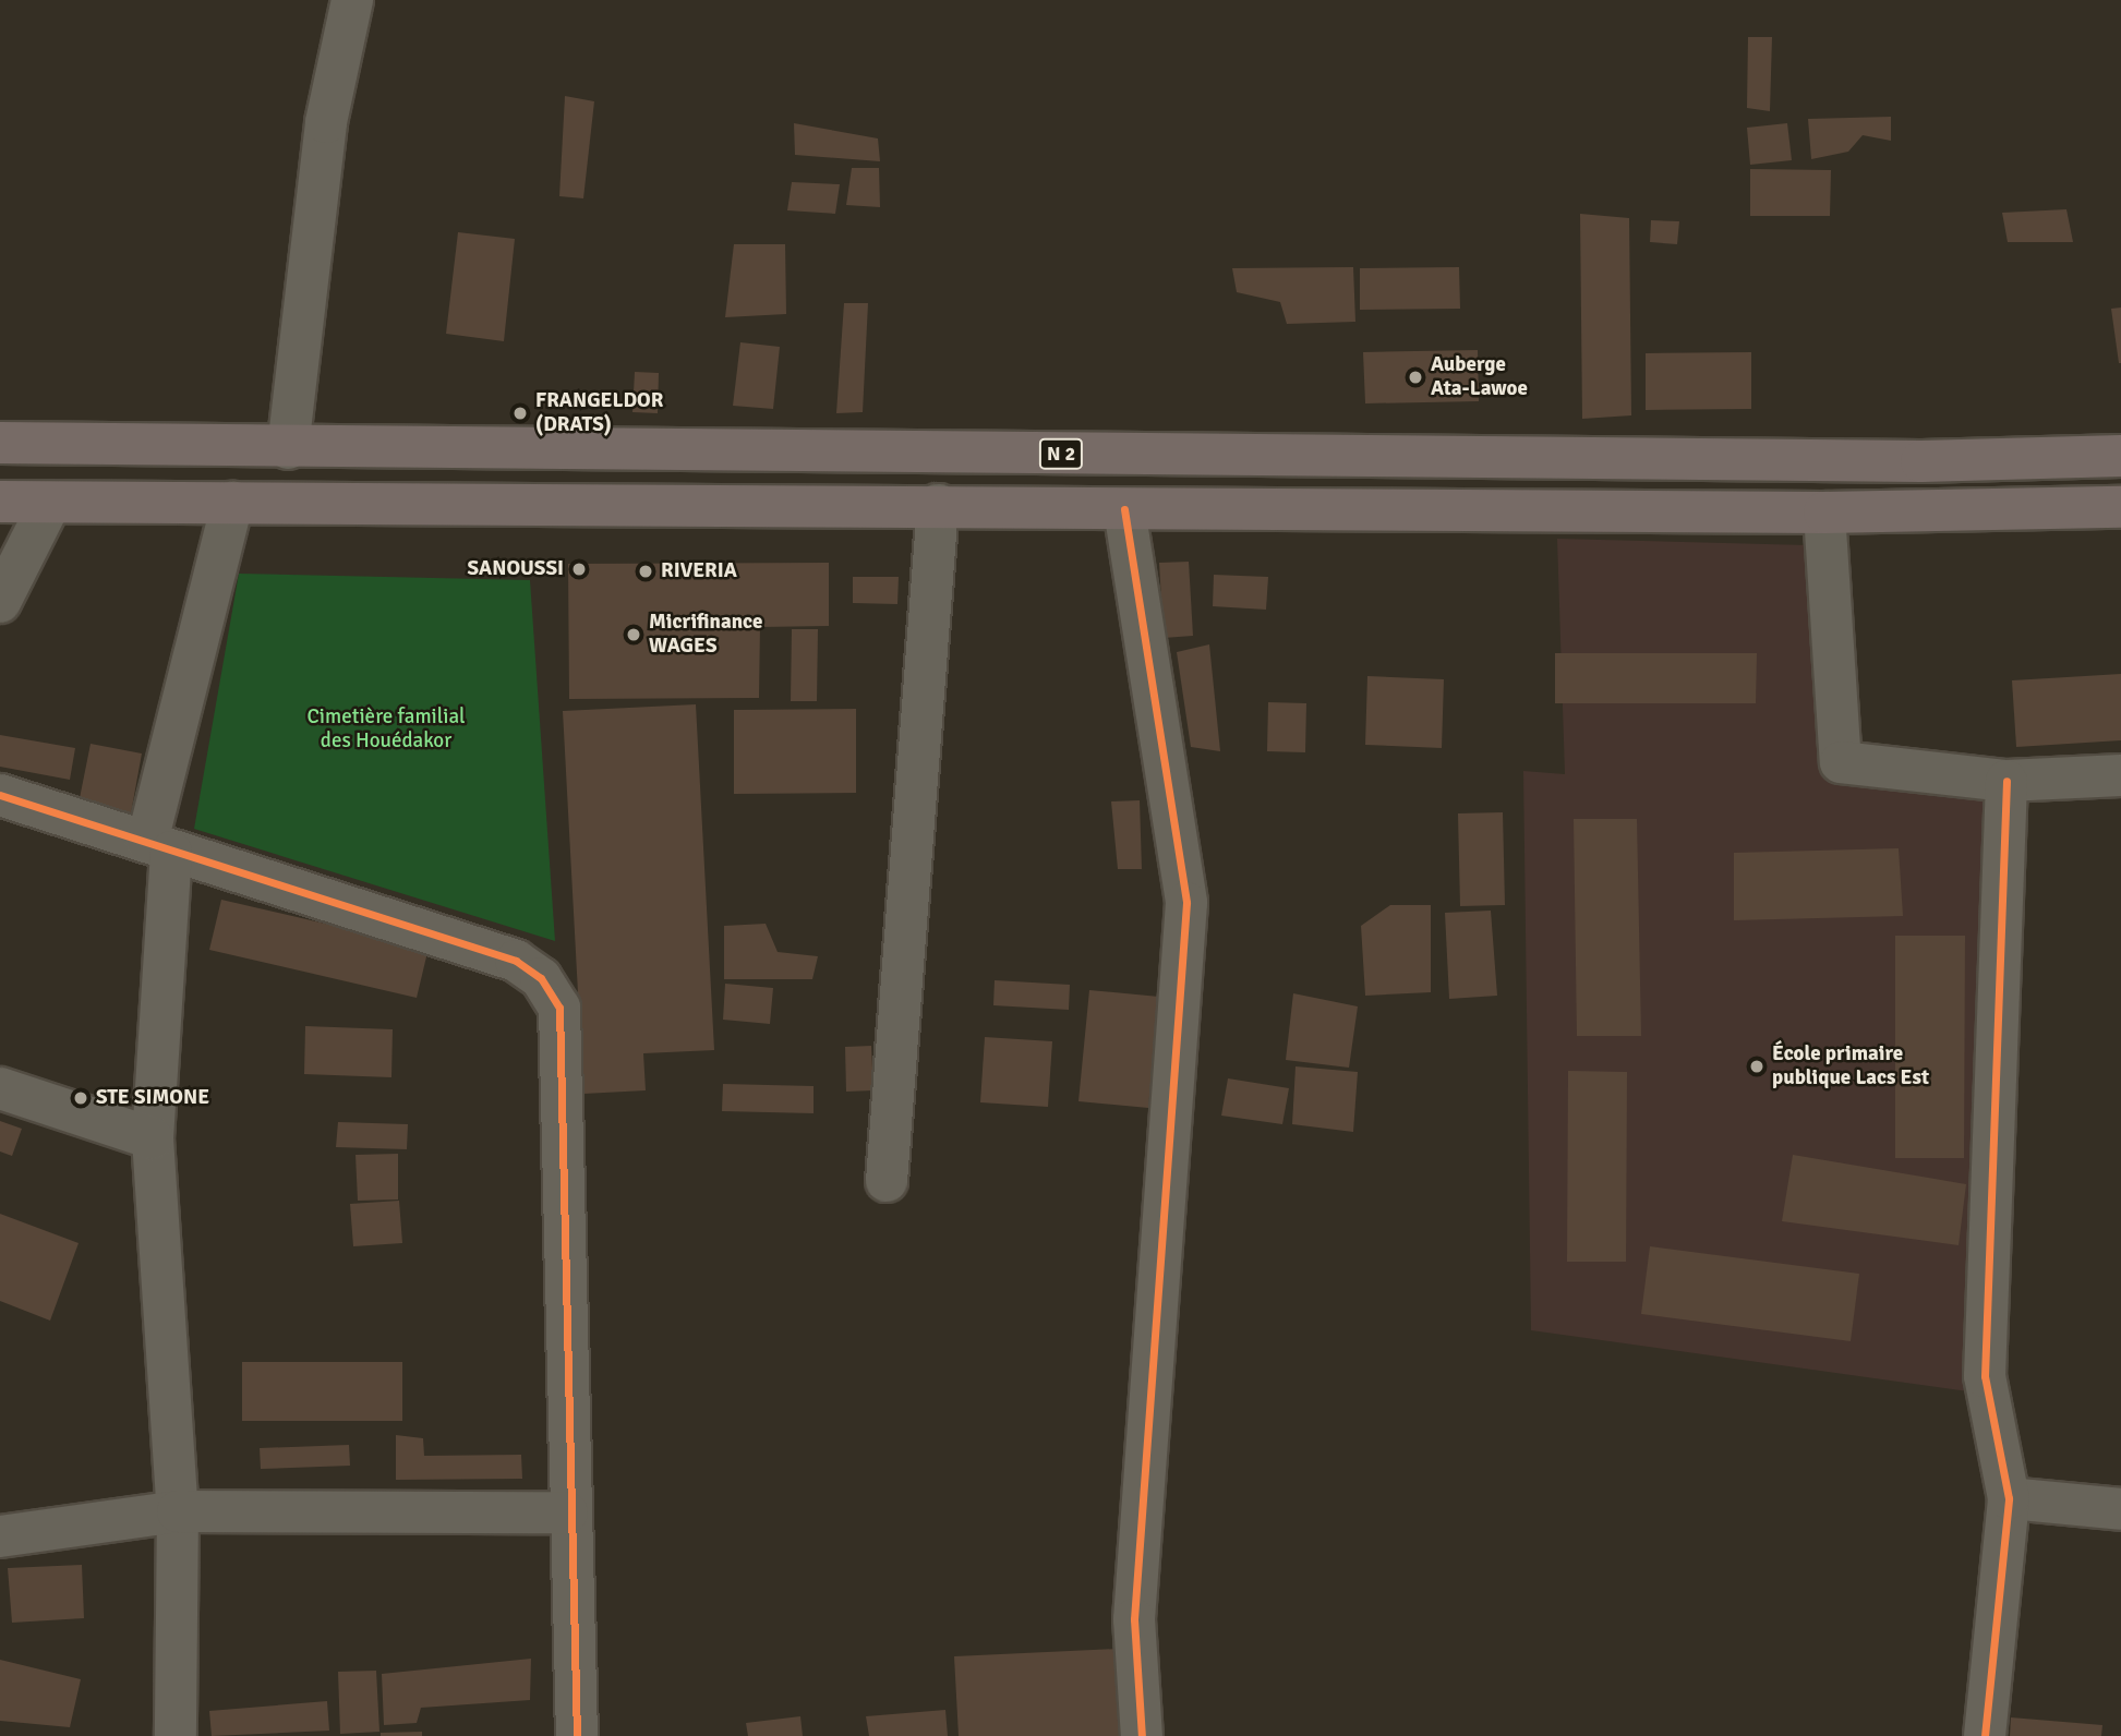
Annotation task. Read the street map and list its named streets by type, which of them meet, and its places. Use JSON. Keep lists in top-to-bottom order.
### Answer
{
  "streets": {
    "highway": ["N 2"]
  },
  "parks": ["Cimetière familial des Houédakor"],
  "places": [
    "Auberge Ata-Lawoe",
    "FRANGELDOR (DRATS)",
    "SANOUSSI",
    "RIVERIA",
    "Micrifinance WAGES",
    "École primaire publique Lacs Est",
    "STE SIMONE"
  ]
}
